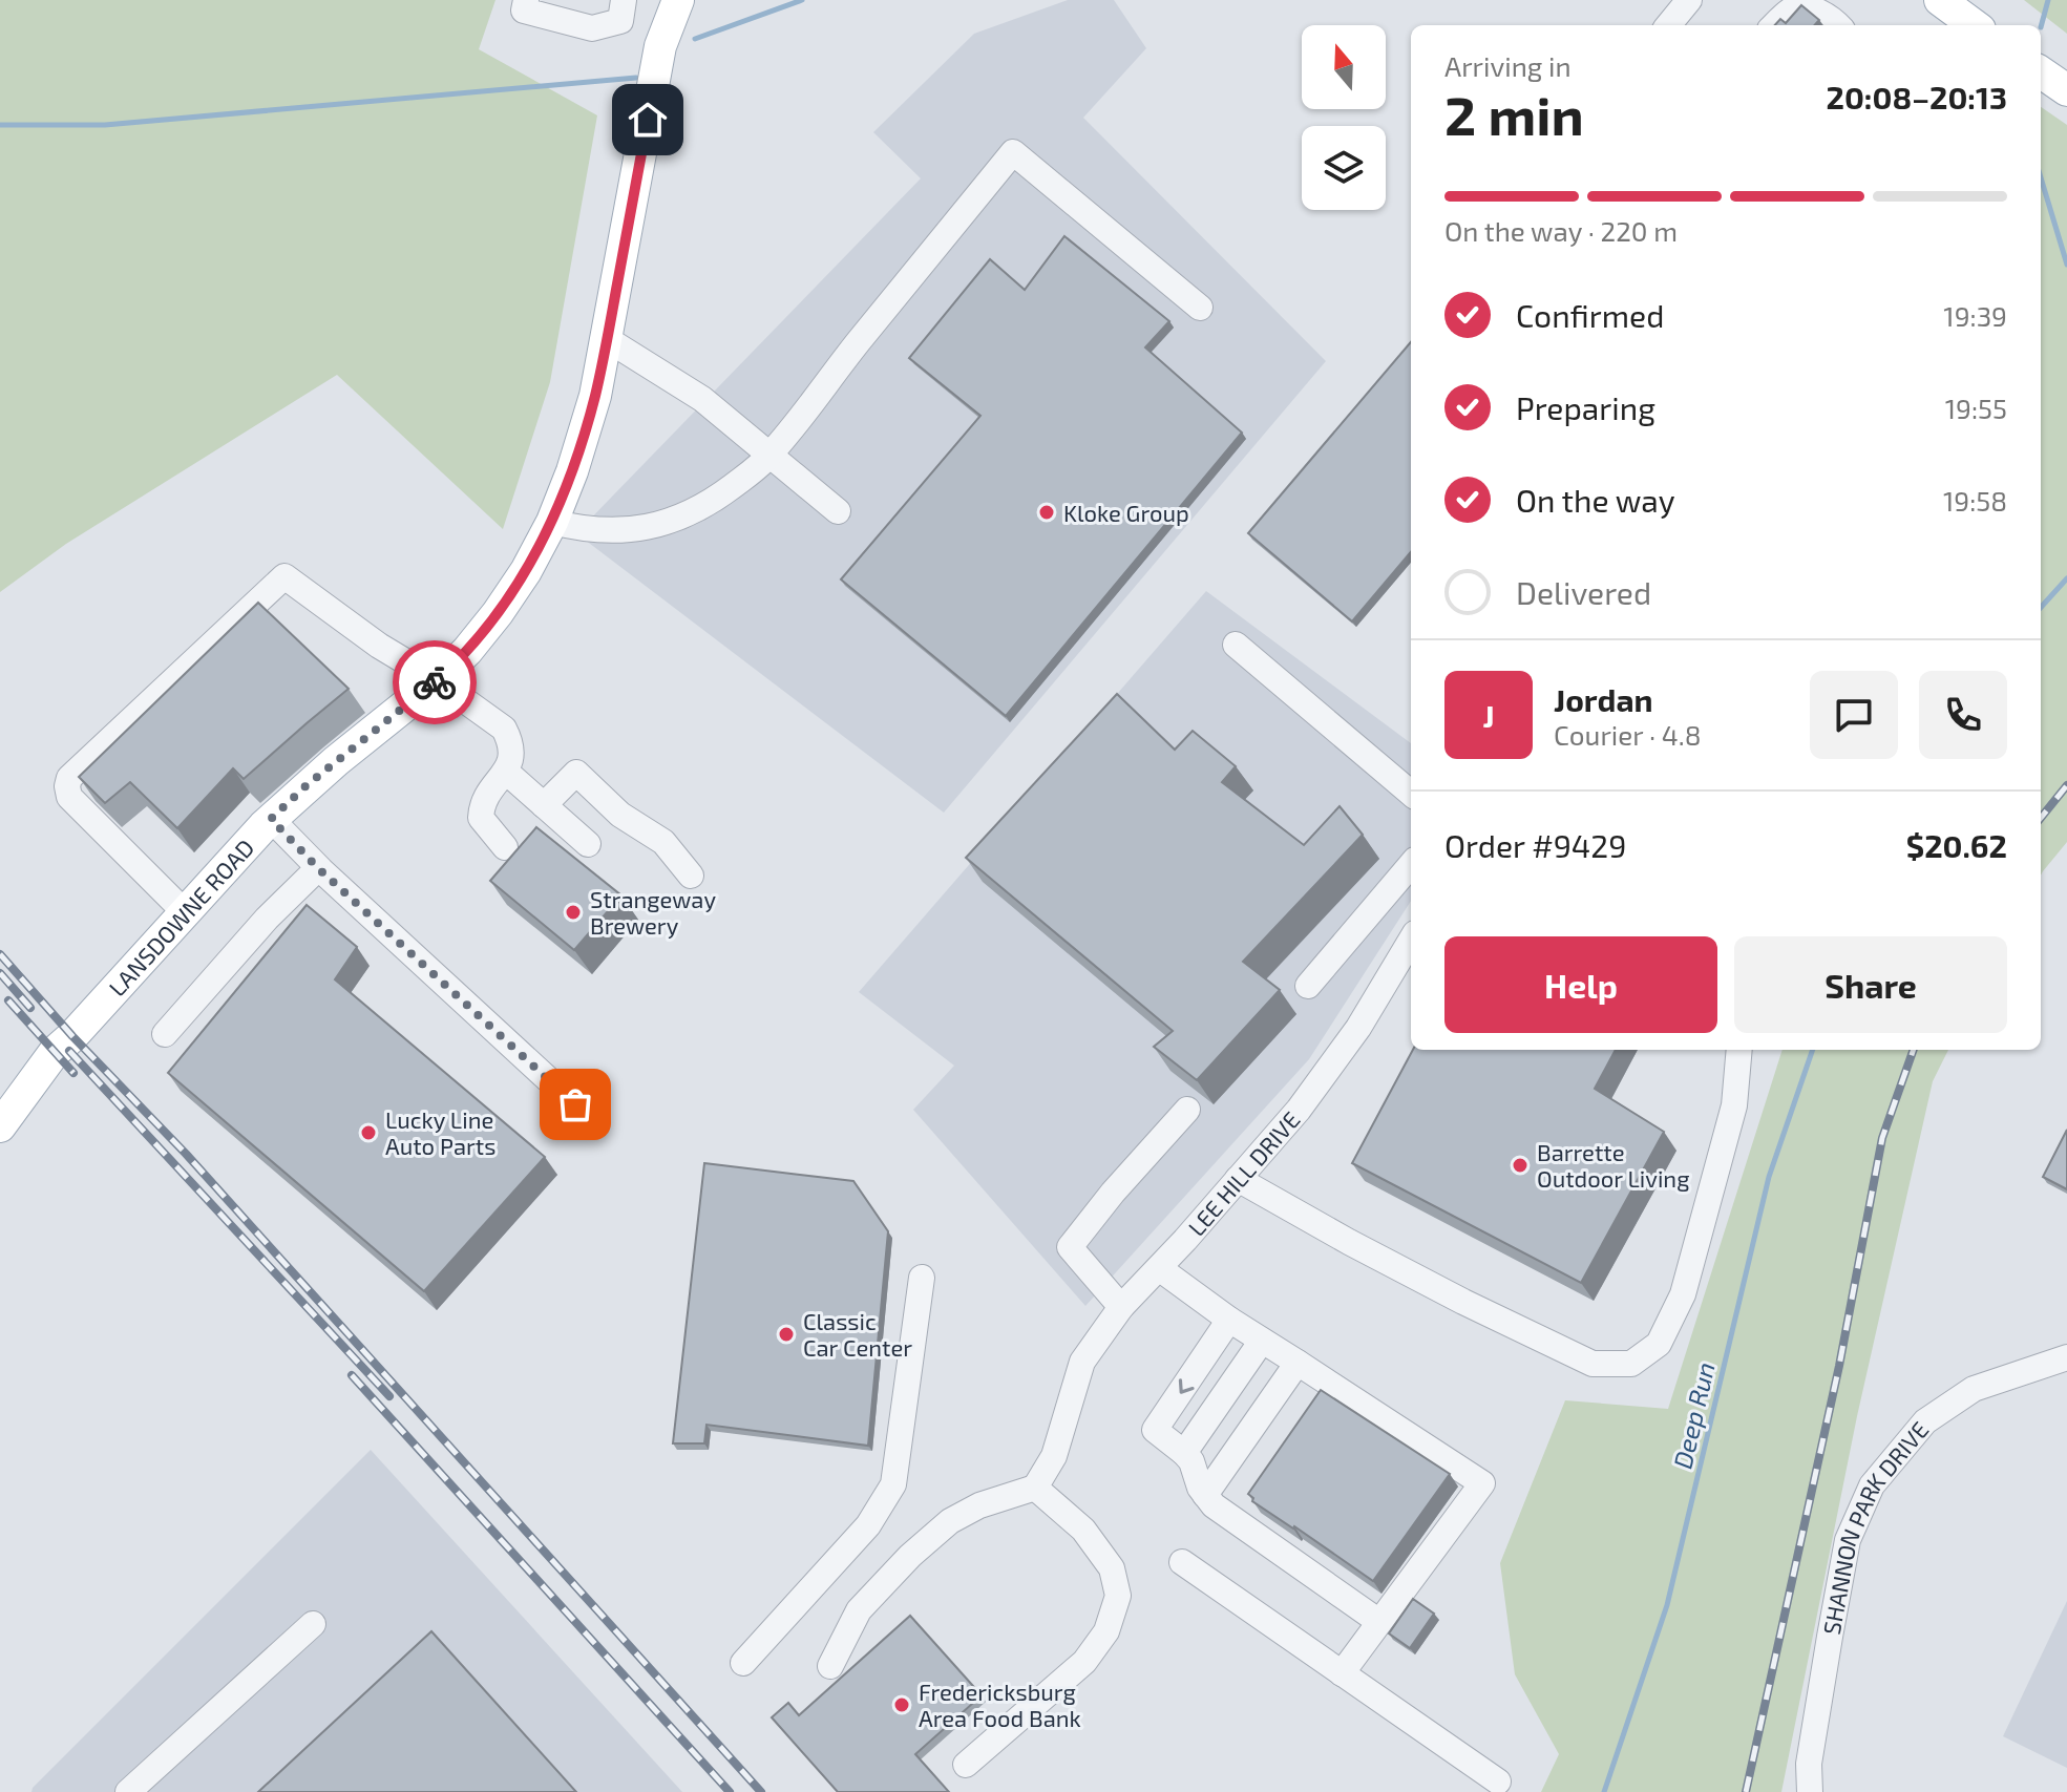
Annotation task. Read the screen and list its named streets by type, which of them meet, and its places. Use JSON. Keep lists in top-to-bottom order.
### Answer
{
  "streets": {
    "main road": ["LANSDOWNE ROAD"],
    "street": ["LEE HILL DRIVE", "SHANNON PARK DRIVE"]
  },
  "water": ["Deep Run"],
  "places": [
    "Kloke Group",
    "Strangeway Brewery",
    "Lucky Line Auto Parts",
    "Barrette Outdoor Living",
    "Classic Car Center",
    "Fredericksburg Area Food Bank"
  ],
  "north": "top",
  "page": {
    "heading": ["2 min", "Arriving in", "20:08–20:13"],
    "panel": [
      "Jordan",
      "Courier · 4.8",
      "Order #9429",
      "$20.62"
    ],
    "bar": "On the way · 220 m",
    "list": [
      ["Confirmed", "19:39"],
      ["Preparing", "19:55"],
      ["On the way", "19:58"],
      "Delivered"
    ],
    "round": "J",
    "buttons": ["Help", "Share"]
  }
}
